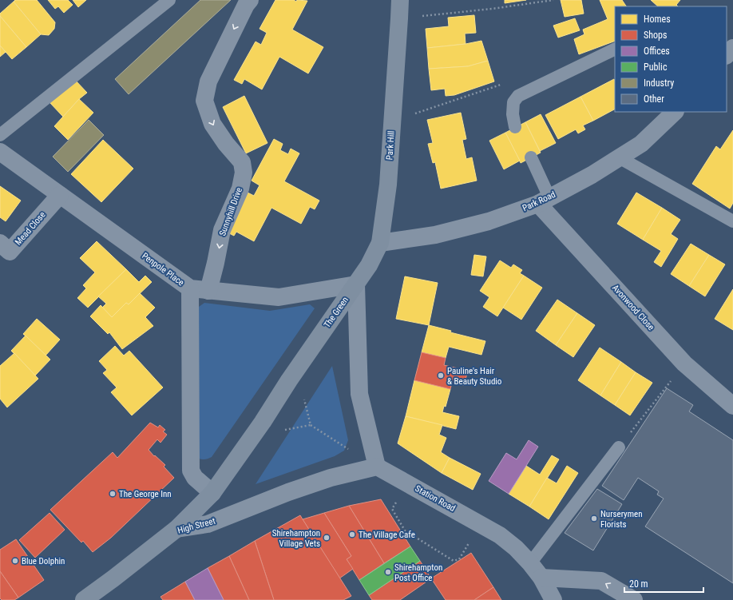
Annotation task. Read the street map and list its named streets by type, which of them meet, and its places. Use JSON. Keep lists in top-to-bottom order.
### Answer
{
  "streets": {
    "main road": ["Park Hill", "The Green", "High Street"],
    "street": [
      "Park Road",
      "Sunnyhill Drive",
      "Mead Close",
      "Penpole Place",
      "Avonwood Close",
      "Station Road"
    ]
  },
  "crossings": [
    ["Park Hill", "Park Road"],
    ["Park Hill", "Penpole Place"],
    ["Park Hill", "The Green"],
    ["Park Road", "Avonwood Close"],
    ["Sunnyhill Drive", "Penpole Place"],
    ["Mead Close", "Penpole Place"],
    ["Penpole Place", "The Green"],
    ["The Green", "Station Road"],
    ["The Green", "High Street"],
    ["Station Road", "High Street"]
  ],
  "one_way": ["Sunnyhill Drive"],
  "places": [
    "Pauline's Hair & Beauty Studio",
    "The George Inn",
    "Nurserymen Florists",
    "The Village Cafe",
    "Shirehampton Village Vets",
    "Blue Dolphin",
    "Shirehampton Post Office"
  ],
  "legend": [
    "Homes",
    "Shops",
    "Offices",
    "Public",
    "Industry",
    "Other"
  ],
  "scale_bar": "20 m"
}
